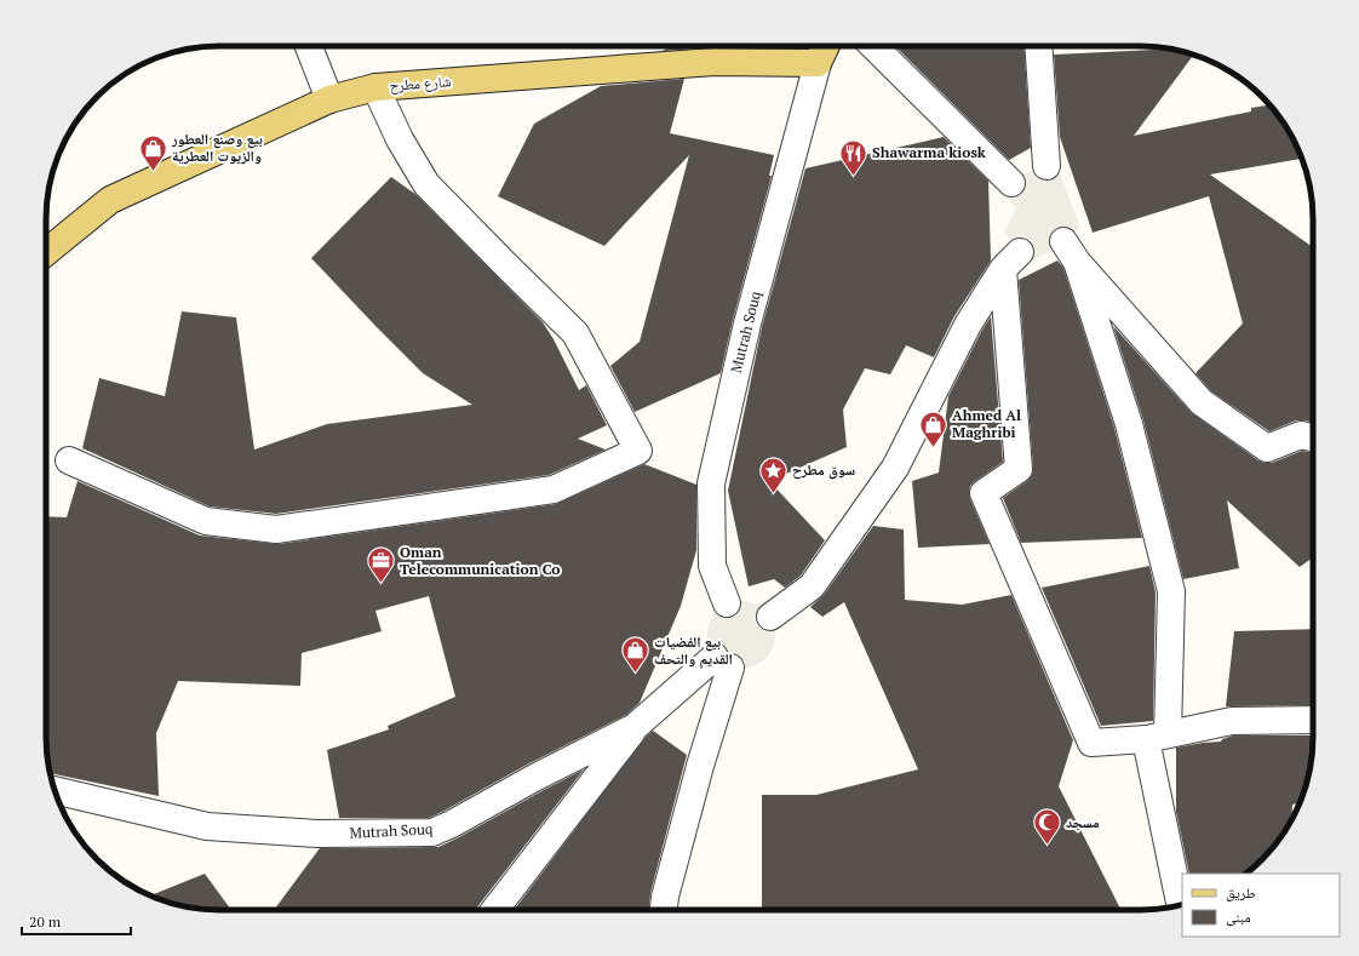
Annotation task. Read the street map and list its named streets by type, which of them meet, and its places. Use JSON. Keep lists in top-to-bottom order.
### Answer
{
  "streets": {
    "main road": ["شارع مطرح"],
    "street": ["Mutrah Souq"]
  },
  "crossings": [
    ["شارع مطرح", "Mutrah Souq"]
  ],
  "places": {
    "shop": ["بيع وصنع العطور والزيوت العطرية", "Ahmed Al Maghribi", "بيع الفضيات القديم والتحف"],
    "restaurant": ["Shawarma kiosk"],
    "place": ["سوق مطرح"],
    "office": ["Oman Telecommunication Co"],
    "mosque": ["مسجد"]
  },
  "legend": ["طريق", "مبنى"],
  "scale_bar": "20 m"
}
